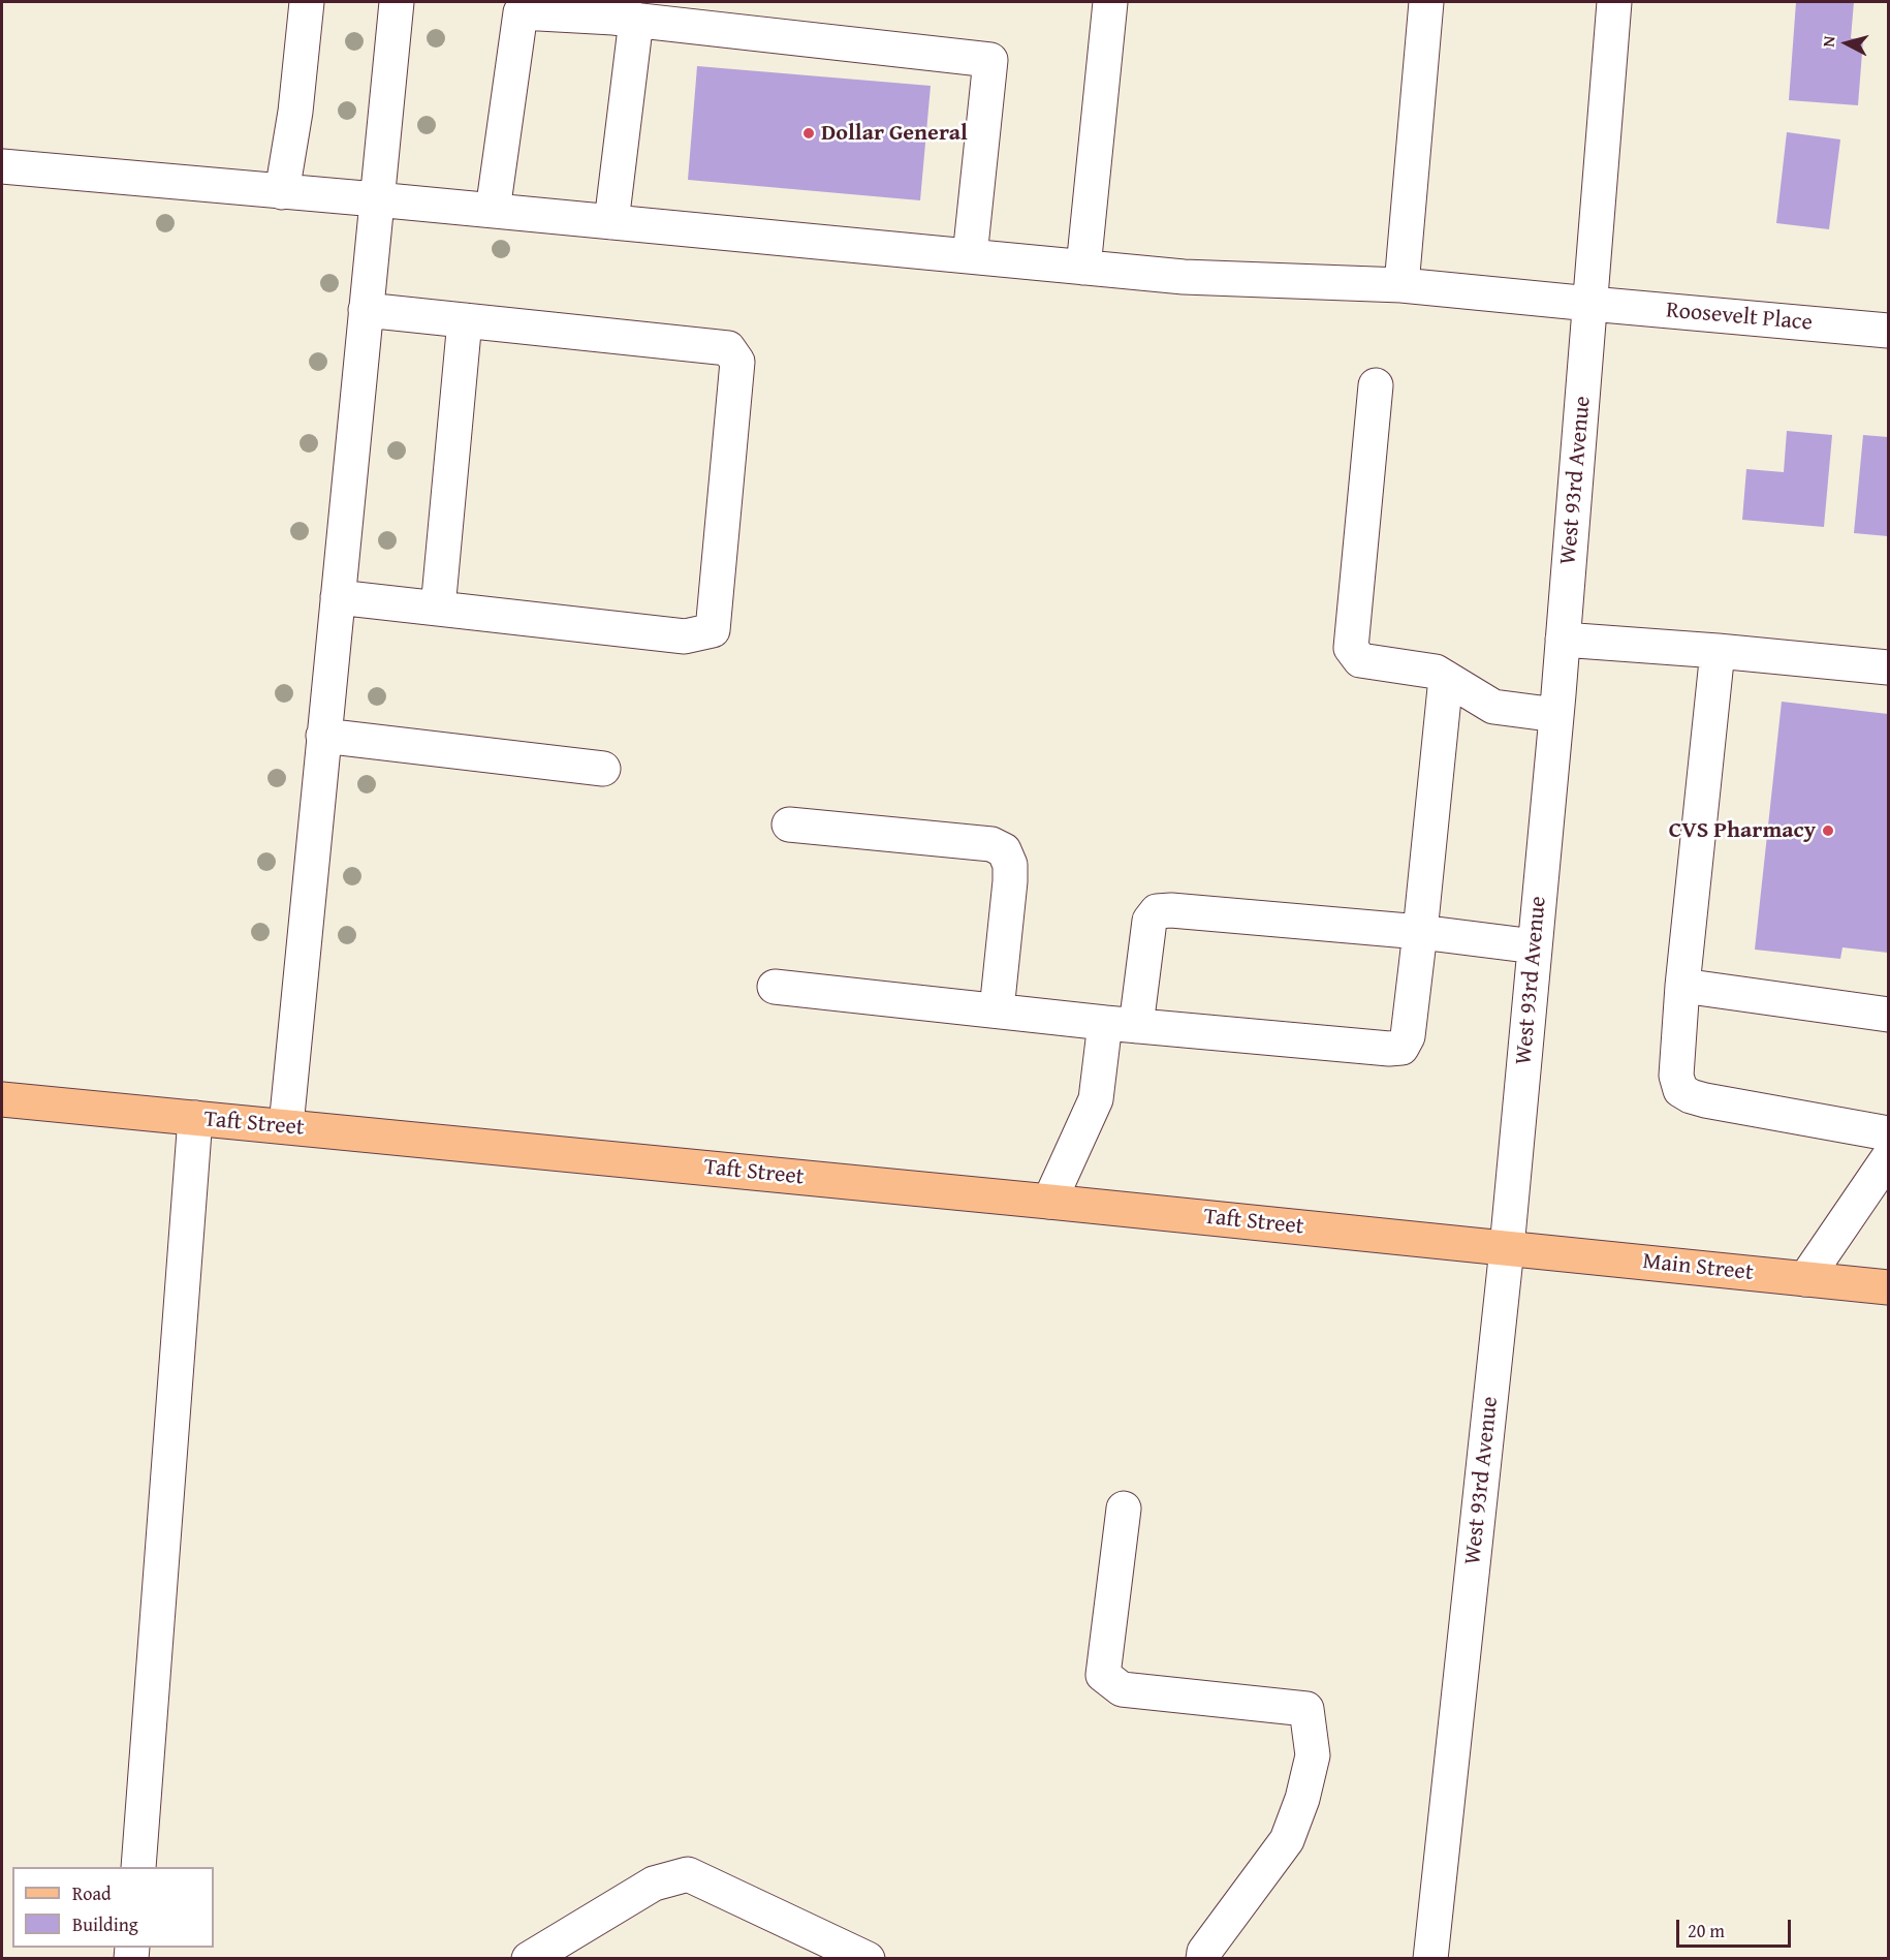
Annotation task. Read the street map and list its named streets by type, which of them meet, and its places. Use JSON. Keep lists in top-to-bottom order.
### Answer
{
  "streets": {
    "main road": ["Taft Street", "Main Street"],
    "street": ["Roosevelt Place", "West 93rd Avenue"]
  },
  "crossings": [
    ["Roosevelt Place", "West 93rd Avenue"],
    ["West 93rd Avenue", "Taft Street"],
    ["West 93rd Avenue", "Main Street"],
    ["Taft Street", "Main Street"]
  ],
  "places": ["Dollar General", "CVS Pharmacy"],
  "legend": ["Road", "Building"],
  "scale_bar": "20 m",
  "north": "left"
}
